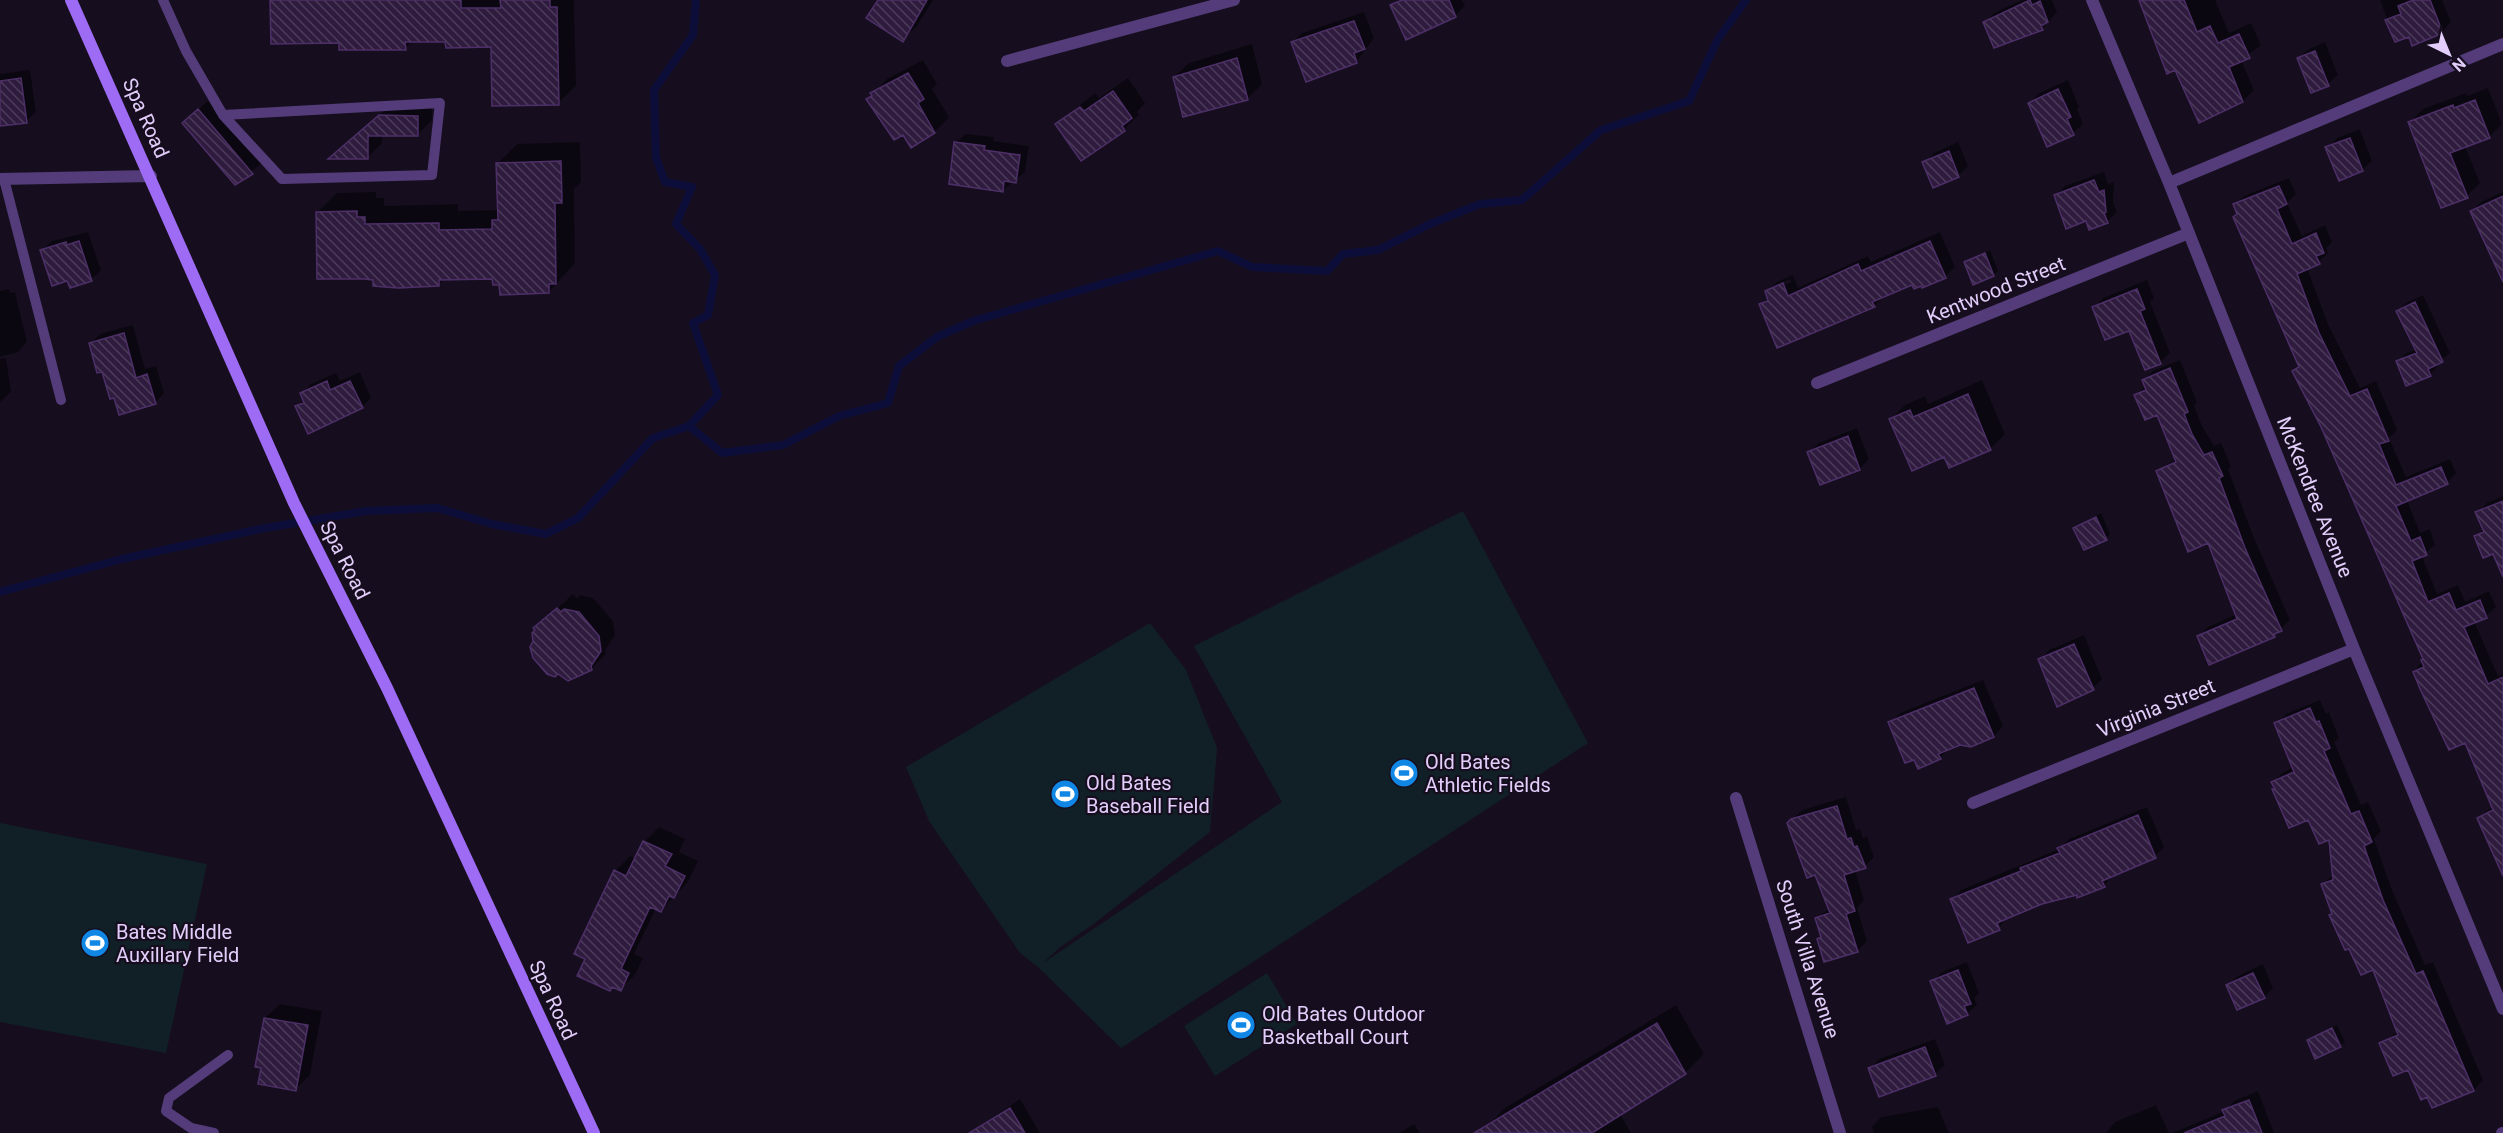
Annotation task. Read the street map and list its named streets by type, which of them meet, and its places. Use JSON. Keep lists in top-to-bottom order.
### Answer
{
  "streets": {
    "main road": ["Spa Road"],
    "street": [
      "Kentwood Street",
      "McKendree Avenue",
      "Virginia Street",
      "South Villa Avenue"
    ]
  },
  "crossings": [
    ["Kentwood Street", "McKendree Avenue"],
    ["McKendree Avenue", "Virginia Street"]
  ],
  "places": {
    "sports": [
      "Old Bates Athletic Fields",
      "Old Bates Baseball Field",
      "Bates Middle Auxillary Field",
      "Old Bates Outdoor Basketball Court"
    ]
  },
  "north": "bottom right"
}
